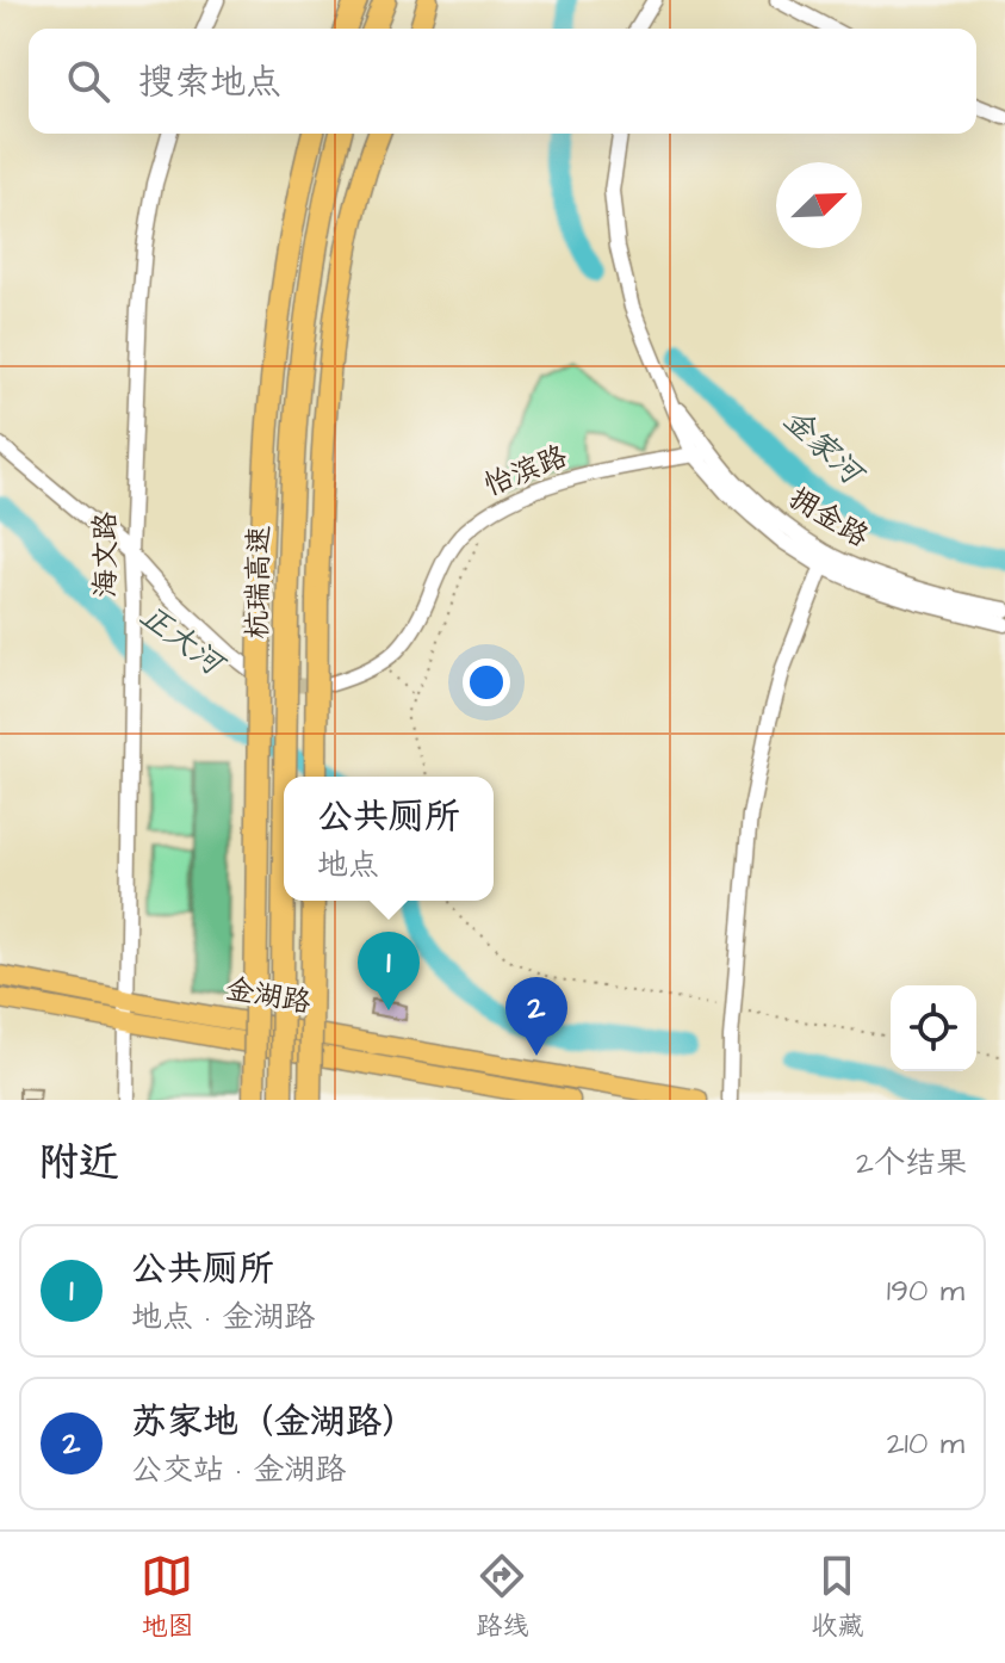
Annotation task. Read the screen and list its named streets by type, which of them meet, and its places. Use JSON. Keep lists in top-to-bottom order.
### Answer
{
  "streets": {
    "highway": ["杭瑞高速"],
    "main road": ["金湖路"],
    "street": ["怡滨路", "拥金路", "海文路"]
  },
  "crossings": [
    ["怡滨路", "拥金路"],
    ["海文路", "金湖路"]
  ],
  "water": ["金家河", "正大河"],
  "north": "top right",
  "page": {
    "search": "搜索地点",
    "popup": ["公共厕所", "地点"],
    "pins": ["1", "2"],
    "heading": ["附近", "2个结果"],
    "list": [
      {
        "mark": "1",
        "name": "公共厕所",
        "note": "地点 · 金湖路",
        "value": "190 m"
      },
      {
        "mark": "2",
        "name": "苏家地（金湖路）",
        "note": "公交站 · 金湖路",
        "value": "210 m"
      }
    ],
    "nav": ["地图", "路线", "收藏"]
  }
}
